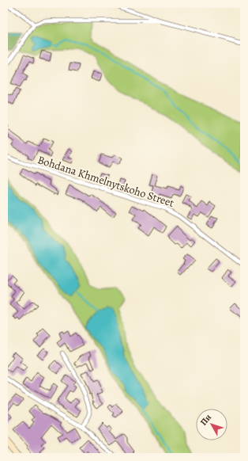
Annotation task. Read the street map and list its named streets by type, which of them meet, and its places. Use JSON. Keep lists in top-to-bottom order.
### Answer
{
  "streets": {
    "street": ["Bohdana Khmelnytskoho Street"]
  },
  "north": "top left"
}
